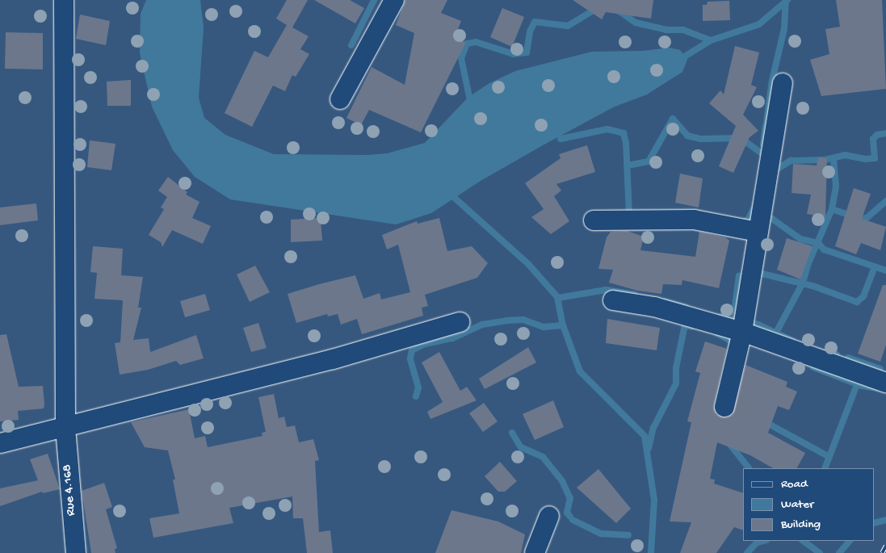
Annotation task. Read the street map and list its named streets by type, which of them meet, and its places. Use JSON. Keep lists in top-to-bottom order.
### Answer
{
  "streets": {
    "street": ["Rue 4.168"]
  },
  "legend": ["Road", "Water", "Building"]
}
